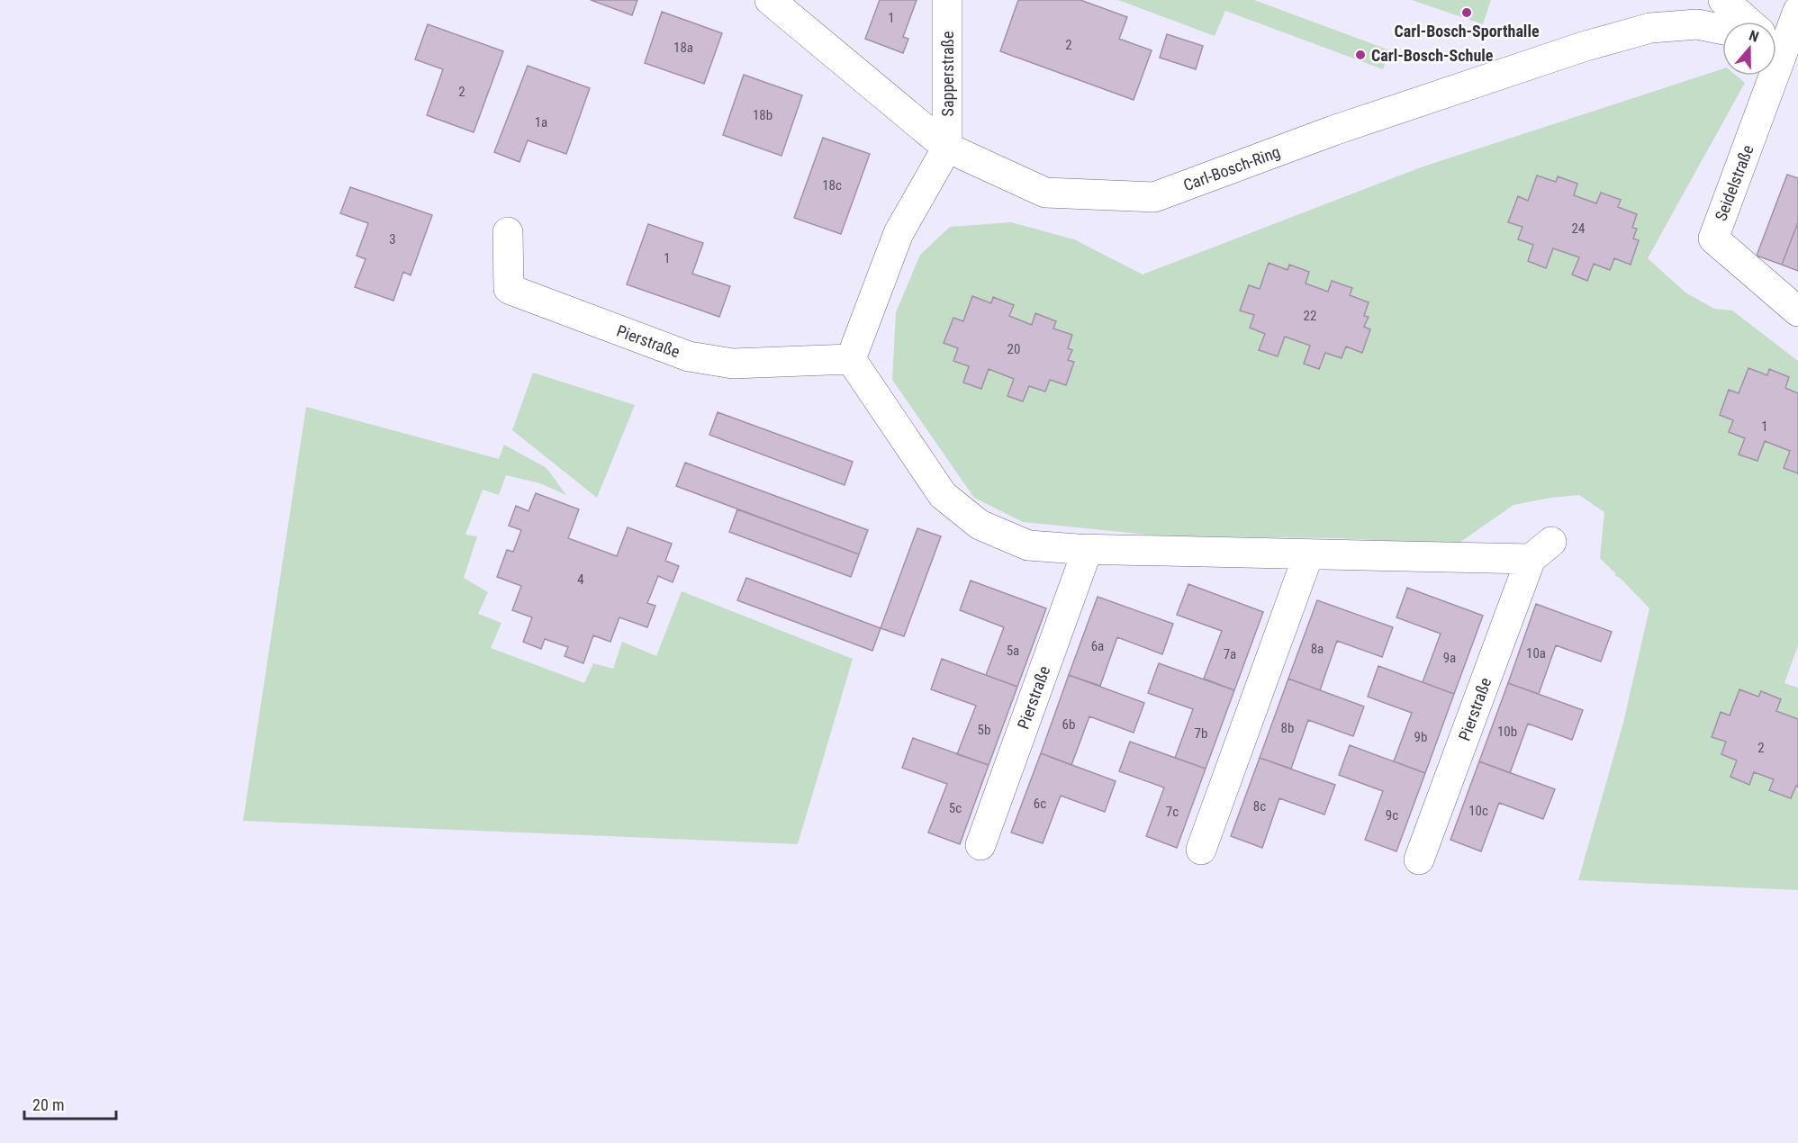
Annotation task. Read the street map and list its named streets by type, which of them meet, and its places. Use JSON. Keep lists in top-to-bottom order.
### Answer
{
  "streets": {
    "street": [
      "Sapperstraße",
      "Carl-Bosch-Ring",
      "Seidelstraße",
      "Pierstraße"
    ]
  },
  "crossings": [
    ["Sapperstraße", "Carl-Bosch-Ring"]
  ],
  "places": ["Carl-Bosch-Sporthalle", "Carl-Bosch-Schule"],
  "house_numbers": [
    "1",
    "2",
    "18a",
    "2",
    "18b",
    "1a",
    "18c",
    "24",
    "3",
    "1",
    "22",
    "20",
    "1",
    "4",
    "6a",
    "8a",
    "5a",
    "10a",
    "7a",
    "9a",
    "6b",
    "8b",
    "5b",
    "10b",
    "7b",
    "9b",
    "2",
    "6c",
    "8c",
    "5c",
    "10c",
    "7c",
    "9c"
  ],
  "scale_bar": "20 m",
  "north": "top"
}
